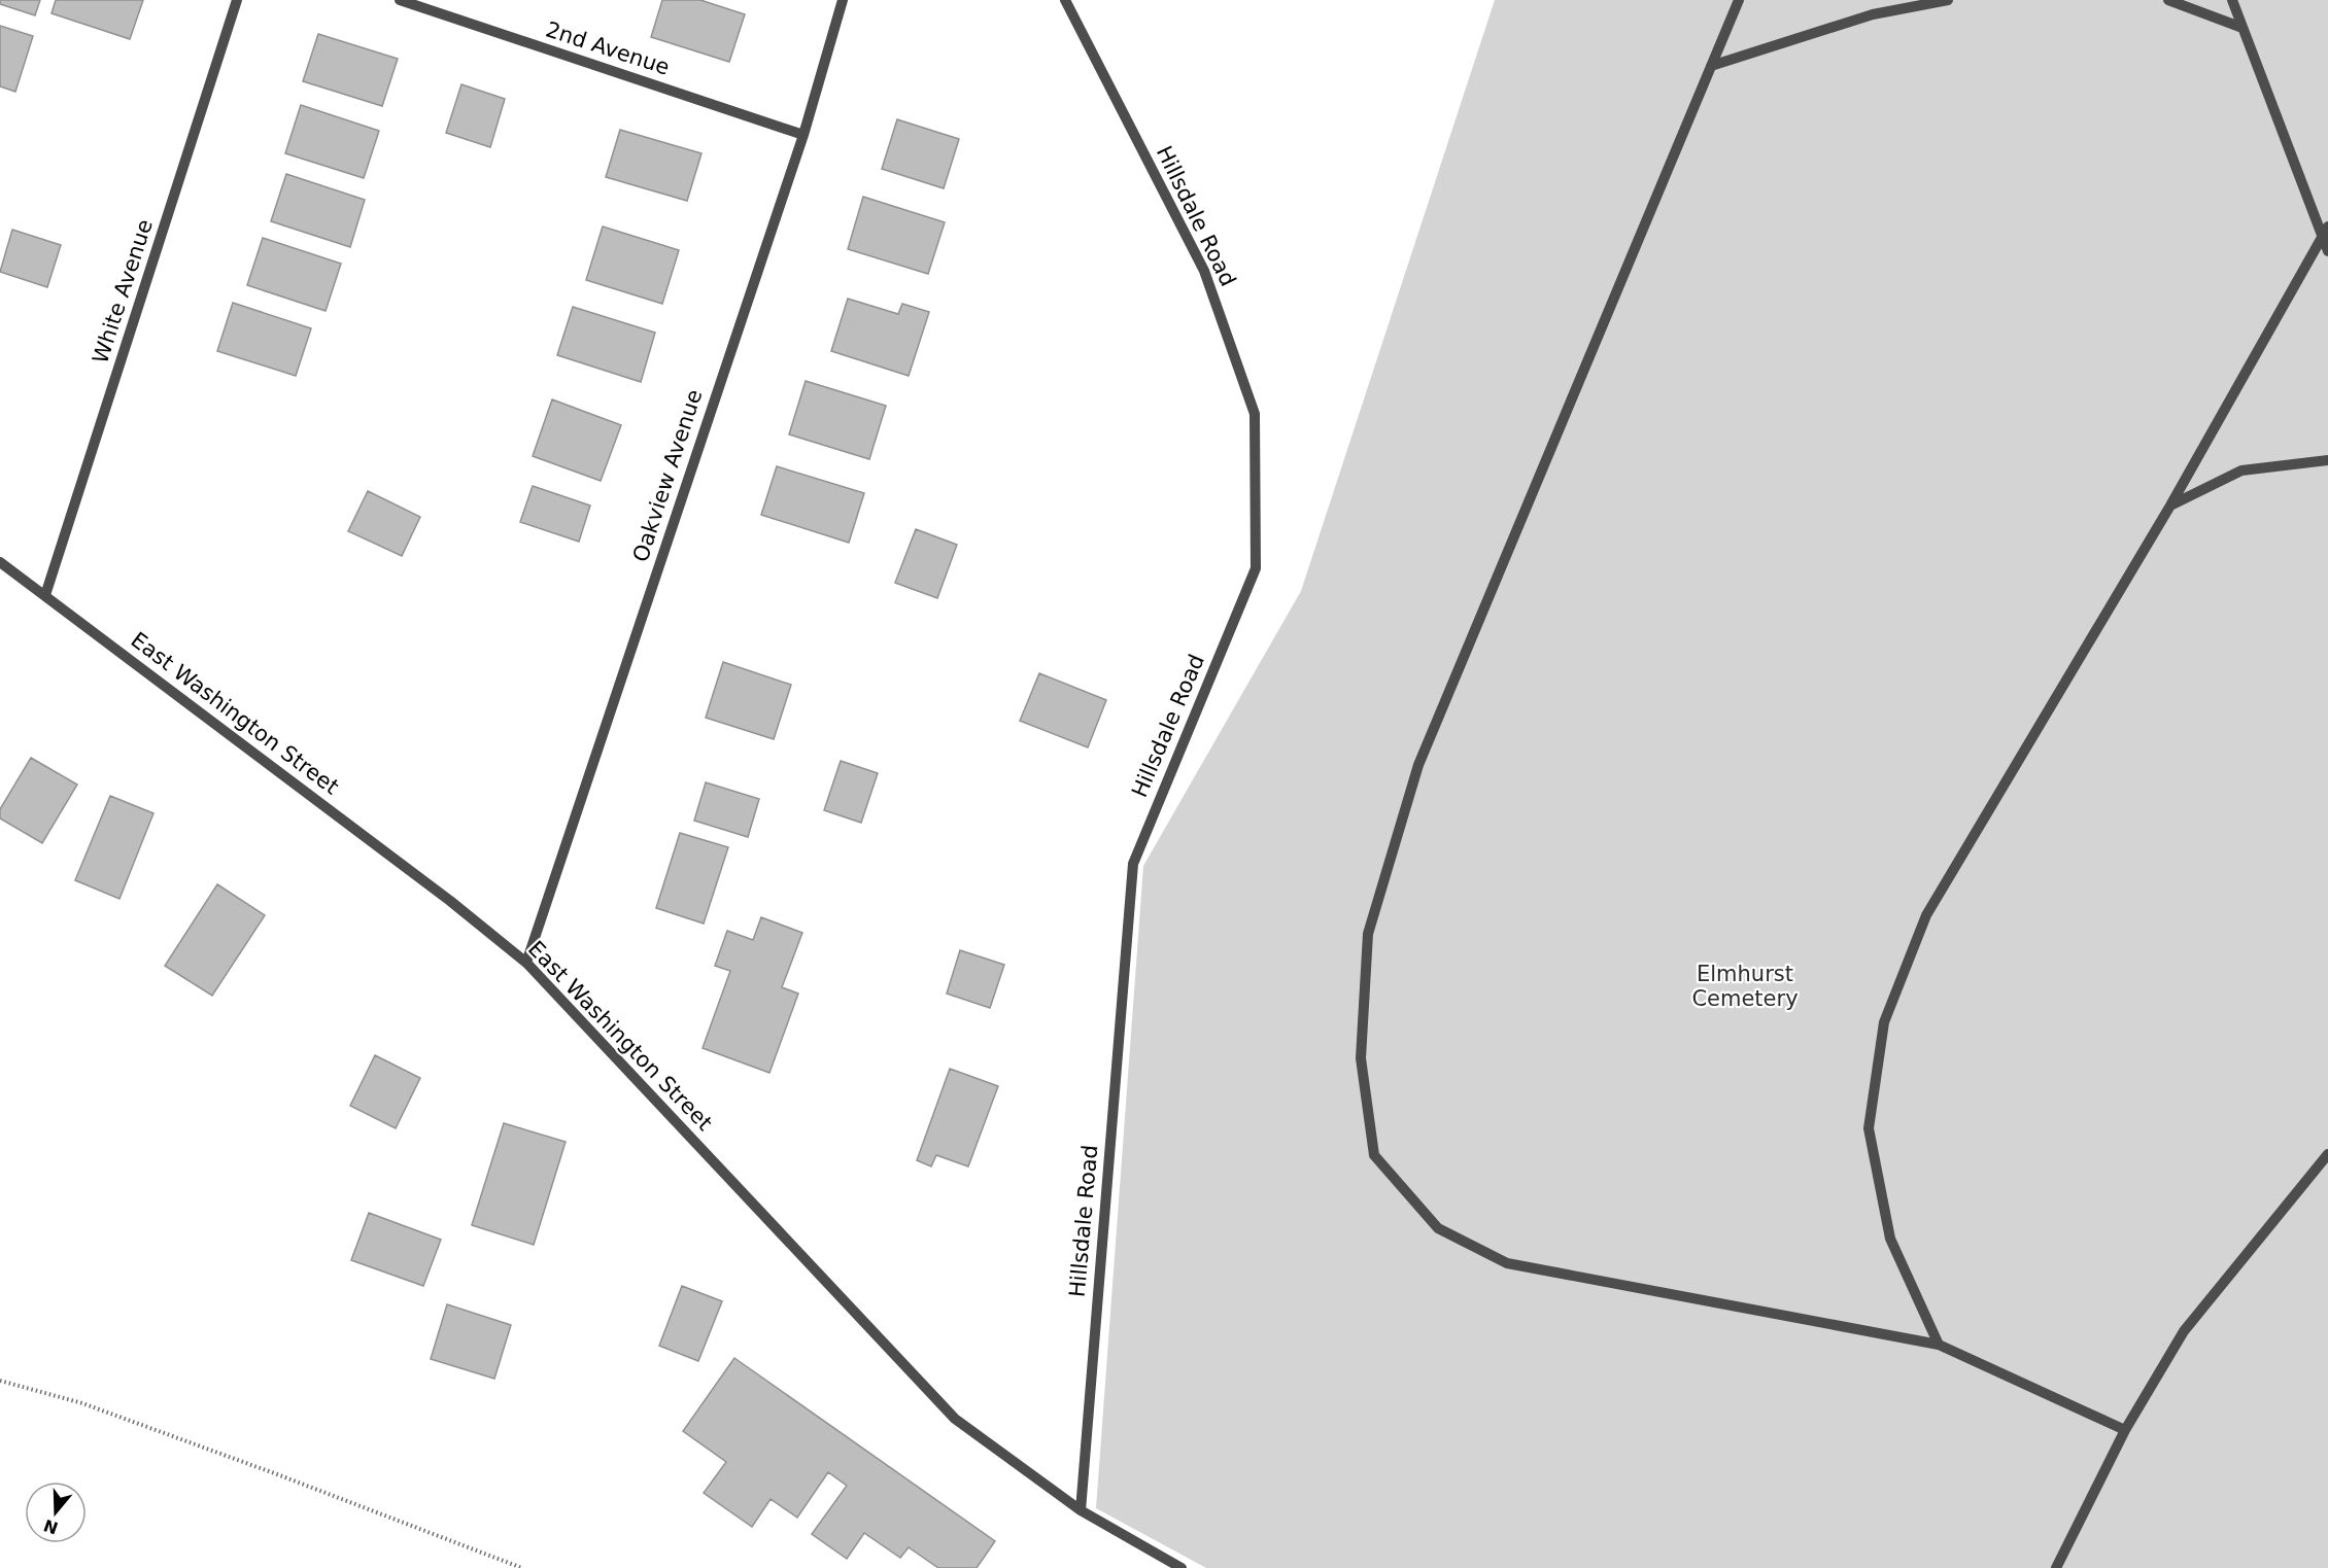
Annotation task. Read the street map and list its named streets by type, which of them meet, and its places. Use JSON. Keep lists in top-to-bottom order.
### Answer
{
  "streets": {
    "street": [
      "2nd Avenue",
      "Hillsdale Road",
      "White Avenue",
      "Oakview Avenue",
      "East Washington Street"
    ]
  },
  "crossings": [
    ["2nd Avenue", "Oakview Avenue"],
    ["Hillsdale Road", "East Washington Street"],
    ["White Avenue", "East Washington Street"],
    ["Oakview Avenue", "East Washington Street"]
  ],
  "parks": ["Elmhurst Cemetery"],
  "north": "bottom"
}
